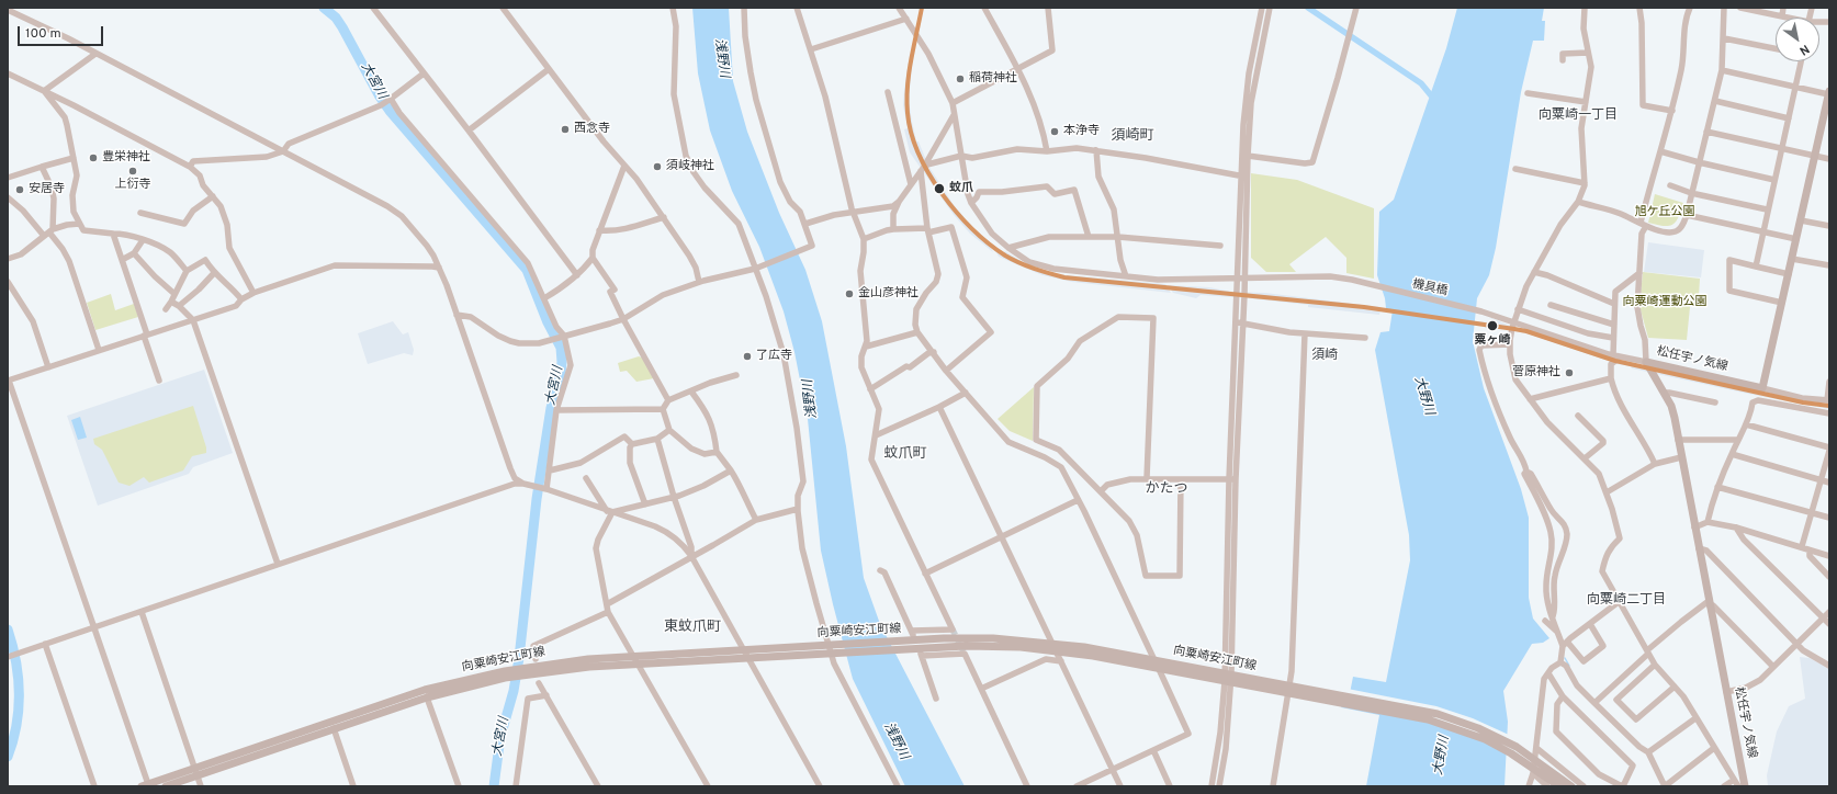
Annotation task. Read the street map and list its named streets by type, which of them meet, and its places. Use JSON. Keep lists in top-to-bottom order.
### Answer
{
  "streets": {
    "main road": ["松任宇ノ気線", "向粟崎安江町線"],
    "street": ["機具橋"]
  },
  "crossings": [
    ["機具橋", "松任宇ノ気線"]
  ],
  "districts": [
    "向粟崎一丁目",
    "須崎町",
    "須崎",
    "蚊爪町",
    "かたつ",
    "向粟崎二丁目",
    "東蚊爪町"
  ],
  "water": ["浅野川", "大宮川", "大野川"],
  "parks": ["旭ケ丘公園", "向粟崎運動公園"],
  "places": [
    "稲荷神社",
    "西念寺",
    "本浄寺",
    "豊栄神社",
    "須岐神社",
    "上衍寺",
    "蚊爪",
    "安居寺",
    "金山彦神社",
    "粟ヶ崎",
    "了広寺",
    "菅原神社"
  ],
  "scale_bar": "100 m",
  "north": "bottom right"
}
